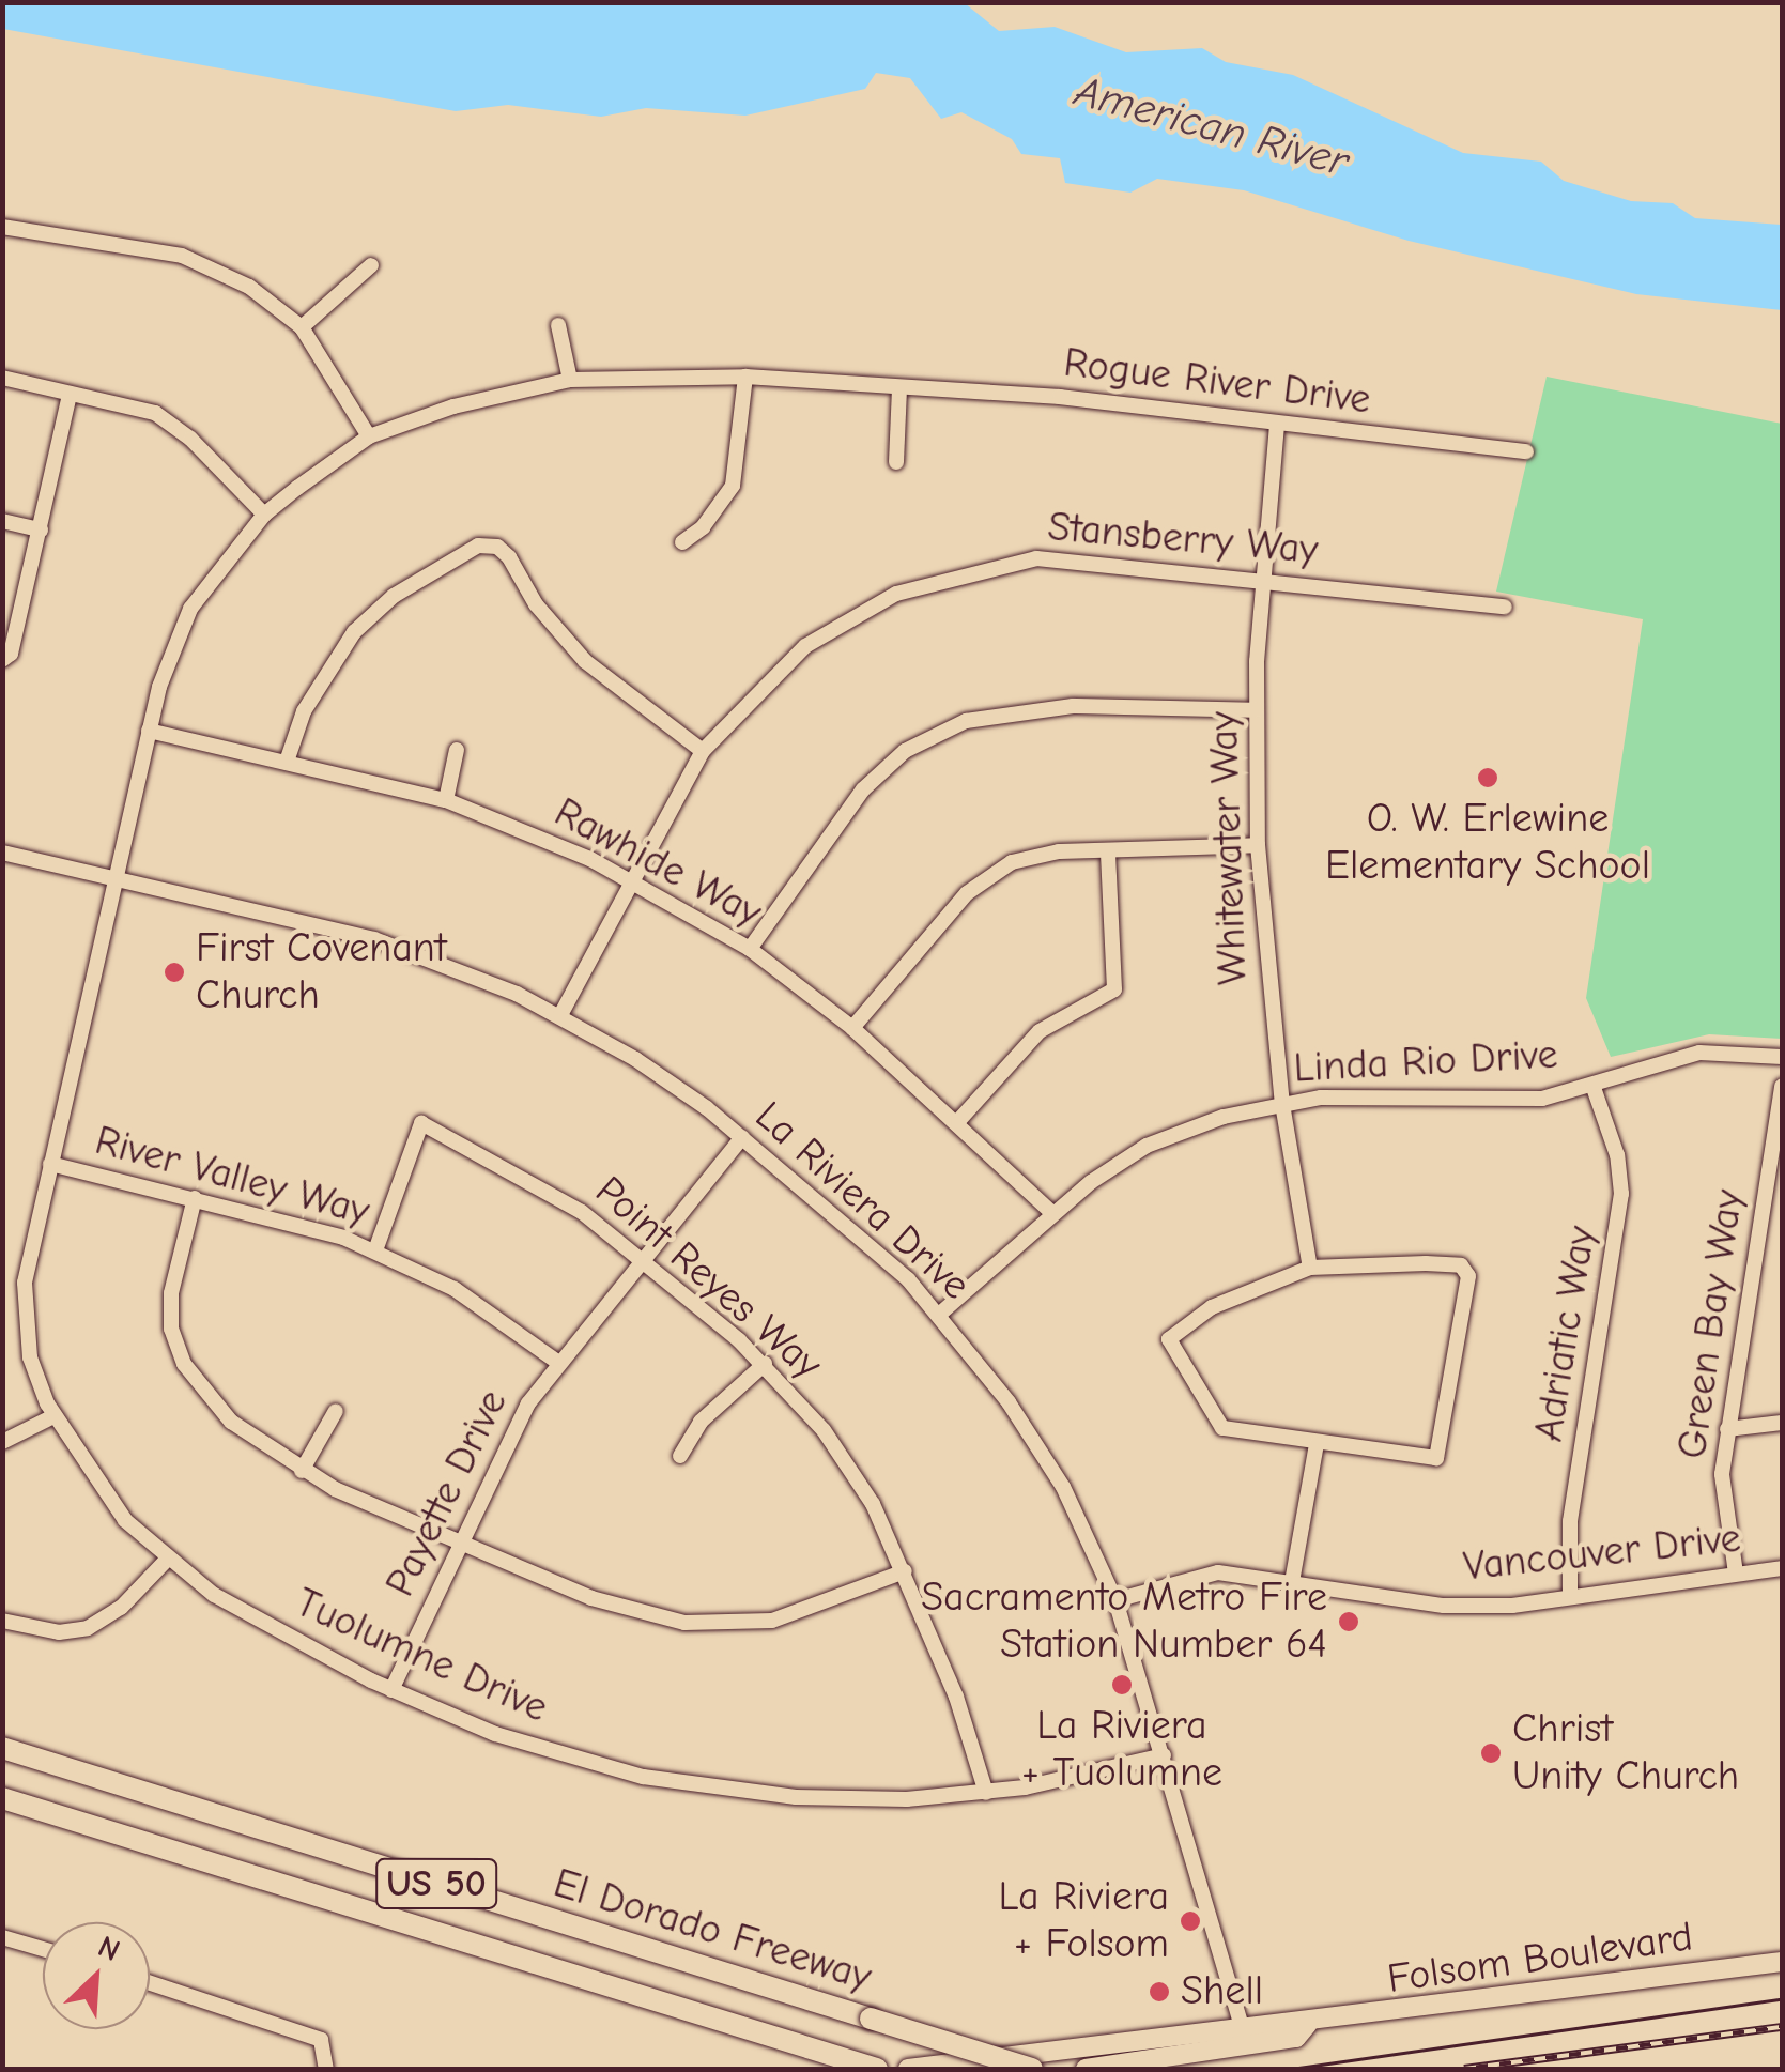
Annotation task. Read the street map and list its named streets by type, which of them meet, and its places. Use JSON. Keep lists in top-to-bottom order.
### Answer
{
  "streets": {
    "highway": ["US 50", "El Dorado Freeway"],
    "main road": ["Folsom Boulevard"],
    "street": [
      "Rogue River Drive",
      "Stansberry Way",
      "Whitewater Way",
      "Rawhide Way",
      "Linda Rio Drive",
      "River Valley Way",
      "La Riviera Drive",
      "Point Reyes Way",
      "Green Bay Way",
      "Adriatic Way",
      "Payette Drive",
      "Vancouver Drive",
      "Tuolumne Drive"
    ]
  },
  "crossings": [
    ["Rogue River Drive", "Whitewater Way"],
    ["Rogue River Drive", "Rawhide Way"],
    ["Rogue River Drive", "La Riviera Drive"],
    ["Rogue River Drive", "Tuolumne Drive"],
    ["Stansberry Way", "Whitewater Way"],
    ["Stansberry Way", "Rawhide Way"],
    ["Stansberry Way", "La Riviera Drive"],
    ["Whitewater Way", "Linda Rio Drive"],
    ["Rawhide Way", "Linda Rio Drive"],
    ["Linda Rio Drive", "La Riviera Drive"],
    ["Linda Rio Drive", "Adriatic Way"],
    ["River Valley Way", "Point Reyes Way"],
    ["River Valley Way", "Payette Drive"],
    ["River Valley Way", "Tuolumne Drive"],
    ["La Riviera Drive", "Payette Drive"],
    ["La Riviera Drive", "Vancouver Drive"],
    ["La Riviera Drive", "Tuolumne Drive"],
    ["La Riviera Drive", "Folsom Boulevard"],
    ["Point Reyes Way", "Payette Drive"],
    ["Point Reyes Way", "Tuolumne Drive"],
    ["Green Bay Way", "Vancouver Drive"],
    ["Adriatic Way", "Vancouver Drive"],
    ["Payette Drive", "Tuolumne Drive"]
  ],
  "water": ["American River"],
  "places": [
    "O. W. Erlewine Elementary School",
    "First Covenant Church",
    "Sacramento Metro Fire Station Number 64",
    "La Riviera + Tuolumne",
    "Christ Unity Church",
    "La Riviera + Folsom",
    "Shell"
  ],
  "north": "top right"
}
